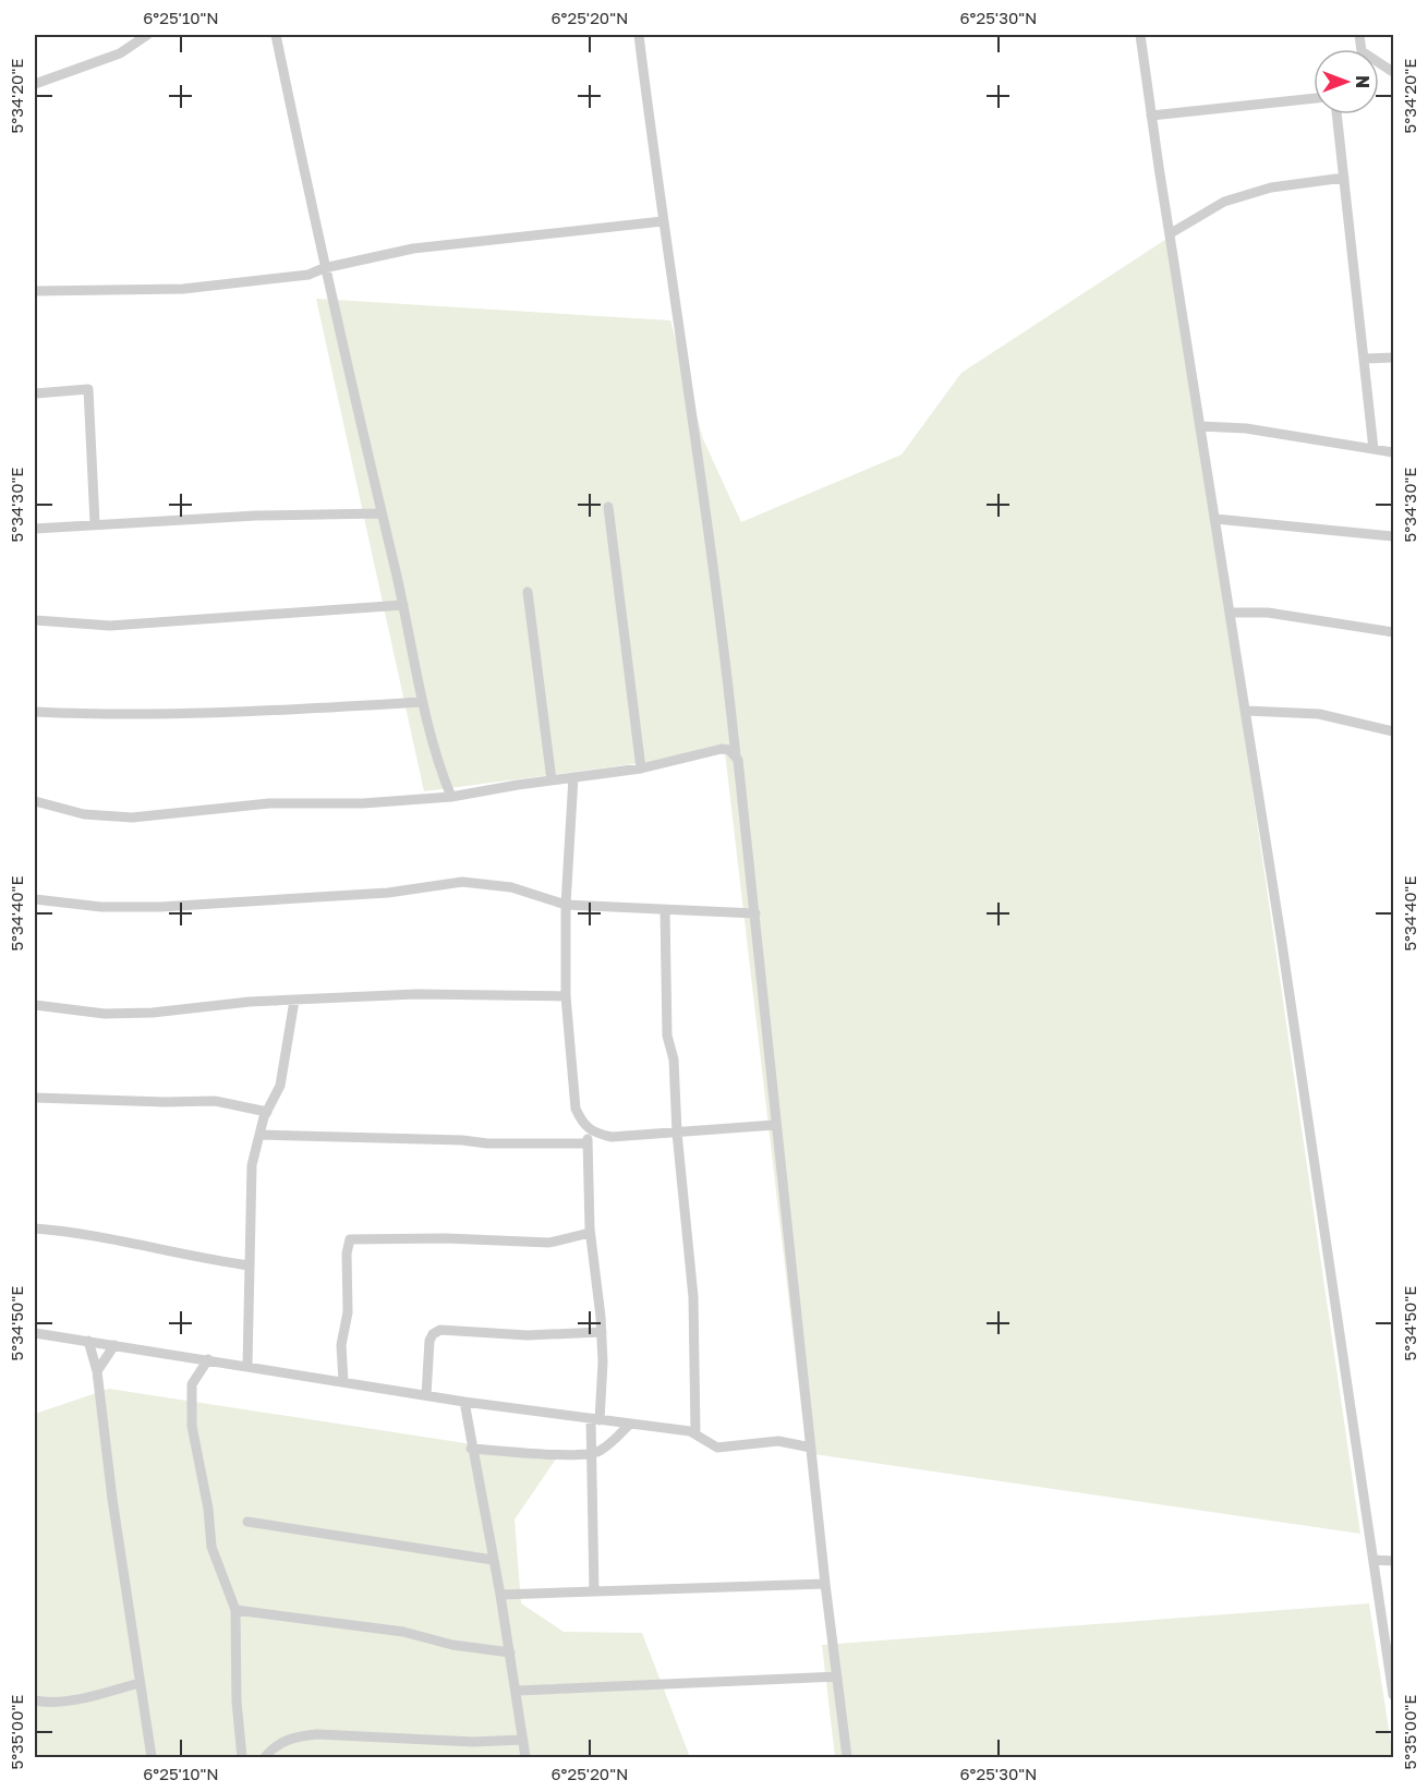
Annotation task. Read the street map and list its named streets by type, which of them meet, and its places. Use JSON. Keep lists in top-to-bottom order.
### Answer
{
  "north": "right",
  "coordinates": [
    "6°25'10\"N",
    "6°25'20\"N",
    "6°25'30\"N",
    "5°34'20\"E",
    "5°34'30\"E",
    "5°34'40\"E",
    "5°34'50\"E",
    "5°35'00\"E"
  ]
}
